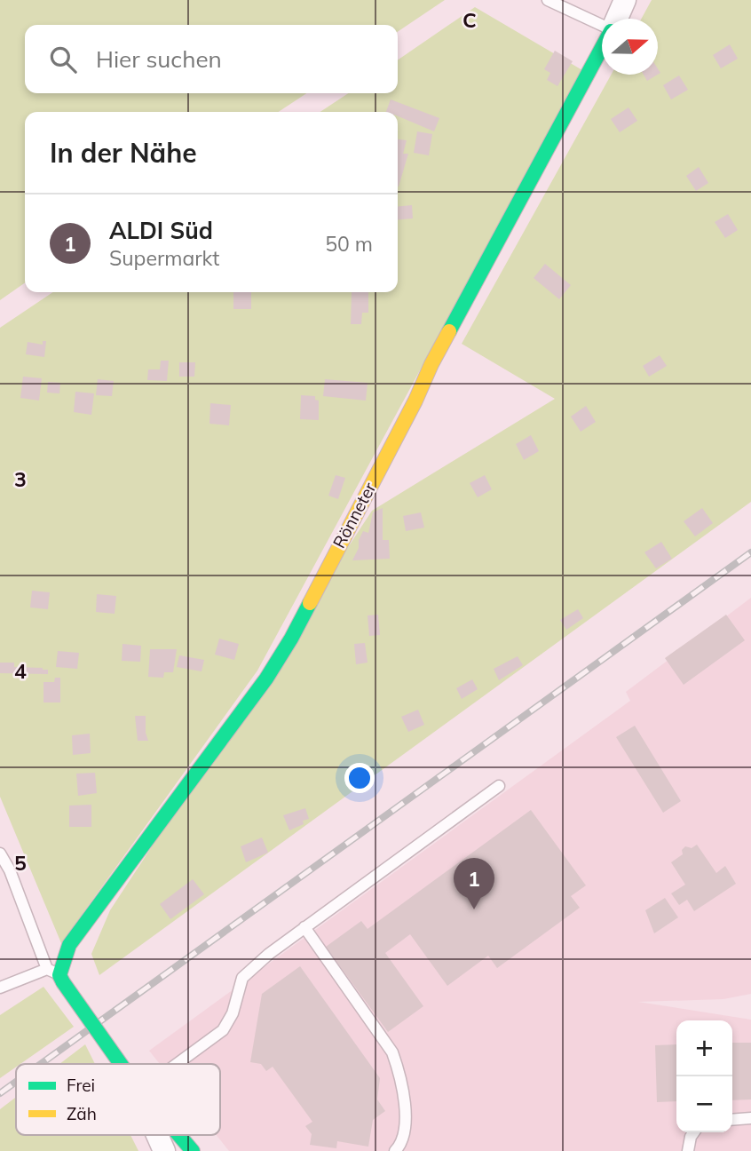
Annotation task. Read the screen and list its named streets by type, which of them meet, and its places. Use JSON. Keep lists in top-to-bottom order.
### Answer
{
  "streets": {
    "street": ["Rönneter"]
  },
  "legend": ["Frei", "Zäh"],
  "north": "right",
  "page": {
    "search": "Hier suchen",
    "heading": "In der Nähe",
    "list": [
      {
        "mark": "1",
        "name": "ALDI Süd",
        "note": "Supermarkt",
        "value": "50 m"
      }
    ],
    "pins": "1",
    "map_buttons": ["+", "−"]
  },
  "grid": {
    "columns": ["C"],
    "rows": ["3", "4", "5"]
  }
}
